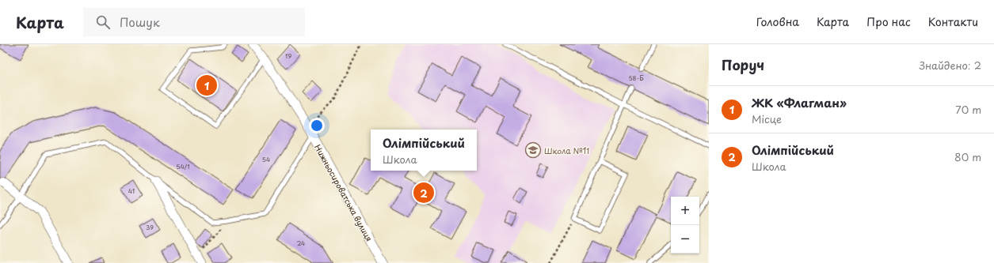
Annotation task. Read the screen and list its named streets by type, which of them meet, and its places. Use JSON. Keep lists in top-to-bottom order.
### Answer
{
  "streets": {
    "street": ["Нижньосироватська вулиця"]
  },
  "places": {
    "school or university": ["Школа №11"]
  },
  "house_numbers": [
    "19",
    "58-Б",
    "54",
    "54/1",
    "41",
    "39",
    "24"
  ],
  "page": {
    "header": "Карта",
    "search": "Пошук",
    "nav": [
      "Головна",
      "Карта",
      "Про нас",
      "Контакти"
    ],
    "heading": ["Поруч", "Знайдено: 2"],
    "pins": ["1", "2"],
    "list": [
      {
        "mark": "1",
        "name": "ЖК «Флагман»",
        "note": "Місце",
        "value": "70 m"
      },
      {
        "mark": "2",
        "name": "Олімпійський",
        "note": "Школа",
        "value": "80 m"
      }
    ],
    "popup": ["Олімпійський", "Школа"],
    "map_buttons": ["+", "−"]
  }
}
